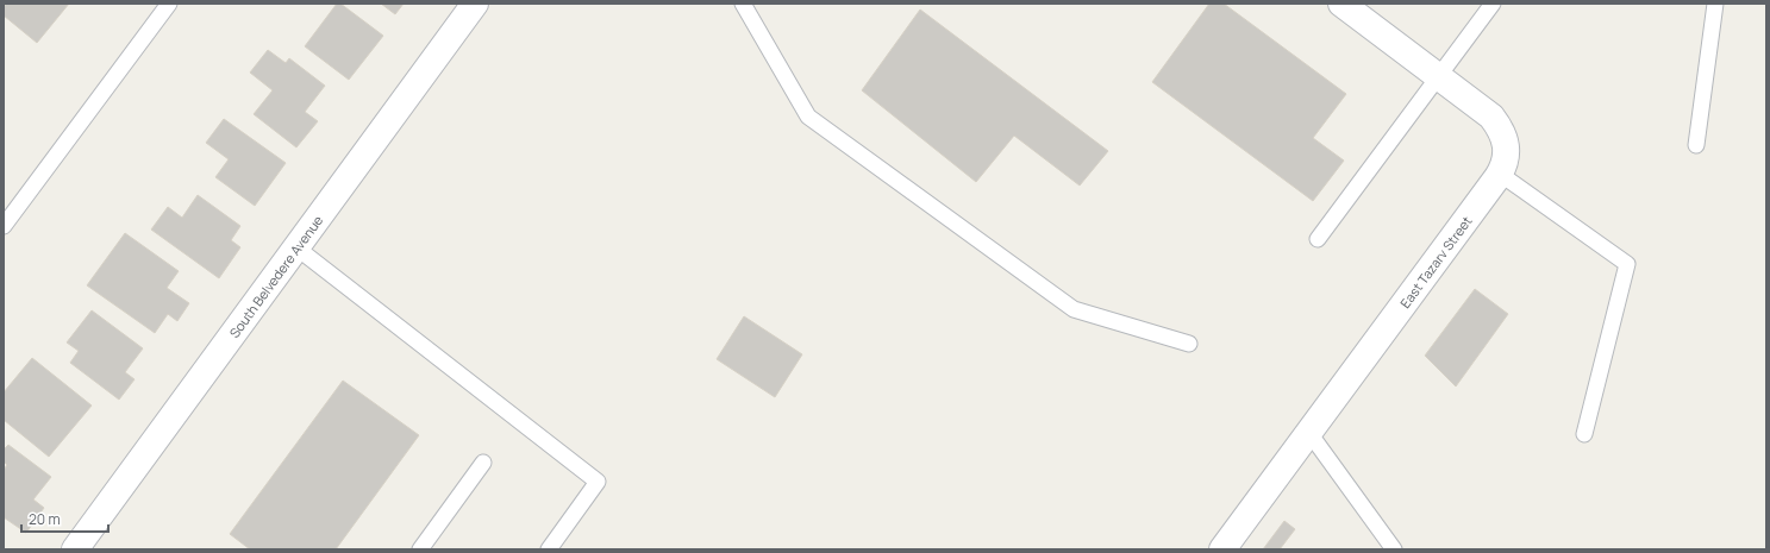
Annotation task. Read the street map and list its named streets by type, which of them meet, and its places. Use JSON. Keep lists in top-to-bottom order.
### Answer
{
  "streets": {
    "street": ["East Tazarv Street", "South Belvedere Avenue"]
  },
  "scale_bar": "20 m"
}
